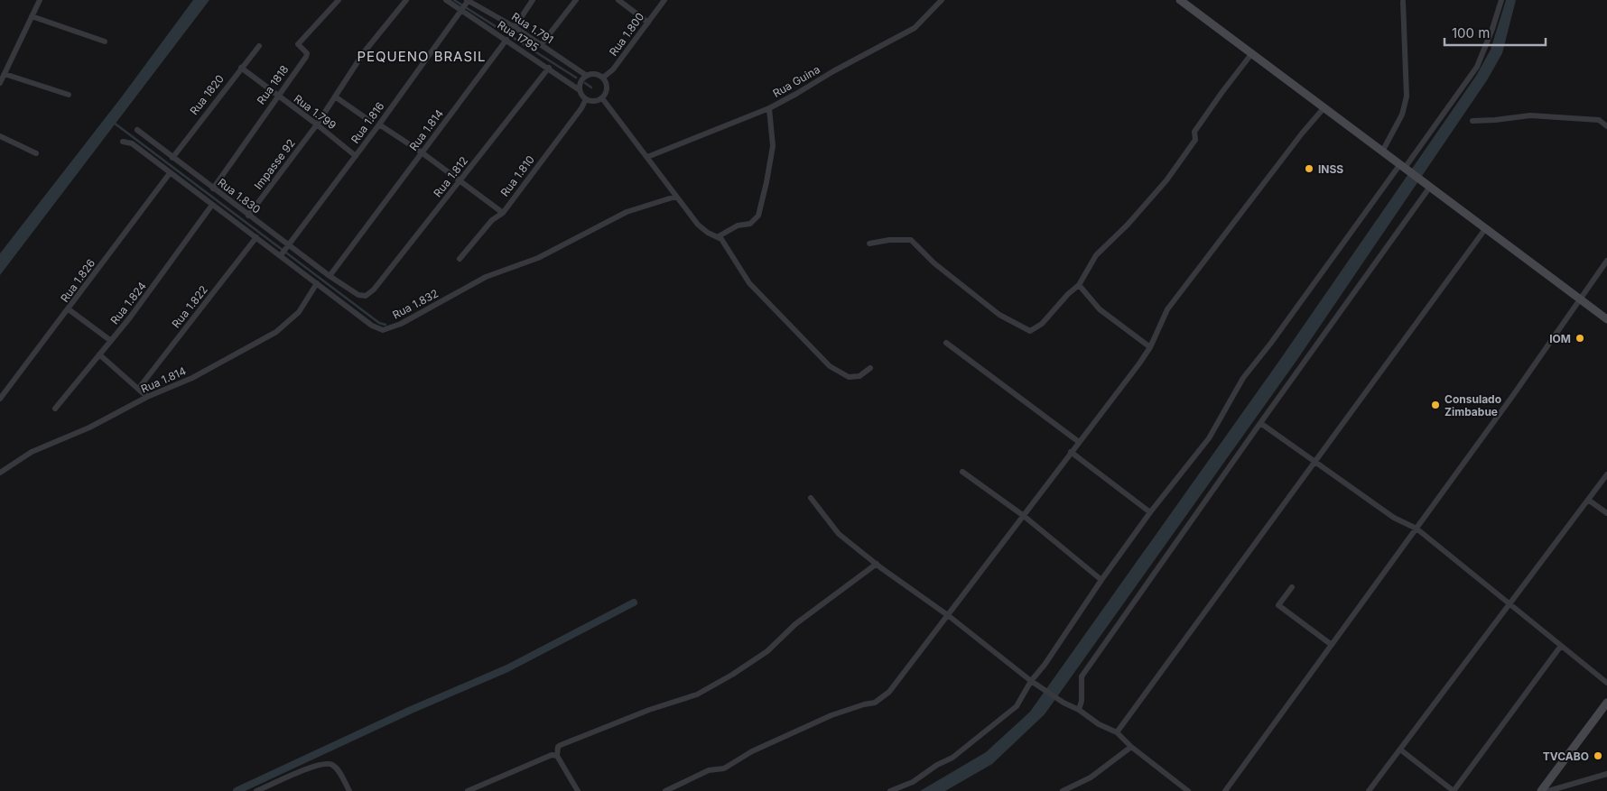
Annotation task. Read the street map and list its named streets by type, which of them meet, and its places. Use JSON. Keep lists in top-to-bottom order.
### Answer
{
  "streets": {
    "street": [
      "Rua 1.791",
      "Rua 1.800",
      "Rua 1795",
      "Rua Guina",
      "Rua 1818",
      "Rua 1820",
      "Rua 1.799",
      "Rua 1.816",
      "Rua 1.814",
      "Impasse 92",
      "Rua 1.810",
      "Rua 1.812",
      "Rua 1.830",
      "Rua 1.826",
      "Rua 1.824",
      "Rua 1.832",
      "Rua 1.822"
    ]
  },
  "crossings": [
    ["Rua 1.791", "Rua 1.800"],
    ["Rua 1.791", "Rua 1795"],
    ["Rua 1.791", "Rua 1.816"],
    ["Rua 1.791", "Rua 1.810"],
    ["Rua 1.800", "Rua 1795"],
    ["Rua 1.800", "Rua 1.810"],
    ["Rua 1795", "Rua 1.816"],
    ["Rua 1795", "Rua 1.814"],
    ["Rua 1795", "Rua 1.810"],
    ["Rua 1795", "Rua 1.812"],
    ["Rua 1818", "Rua 1.799"],
    ["Rua 1818", "Rua 1.830"],
    ["Rua 1820", "Rua 1.799"],
    ["Rua 1820", "Rua 1.830"],
    ["Rua 1.799", "Rua 1.816"],
    ["Rua 1.799", "Impasse 92"],
    ["Rua 1.816", "Rua 1.830"],
    ["Rua 1.816", "Rua 1.832"],
    ["Rua 1.814", "Rua 1.830"],
    ["Rua 1.814", "Rua 1.832"],
    ["Impasse 92", "Rua 1.830"],
    ["Rua 1.812", "Rua 1.830"],
    ["Rua 1.826", "Rua 1.832"],
    ["Rua 1.824", "Rua 1.832"],
    ["Rua 1.832", "Rua 1.822"]
  ],
  "districts": ["PEQUENO BRASIL"],
  "places": [
    "INSS",
    "IOM",
    "Consulado Zimbabue",
    "TVCABO"
  ],
  "scale_bar": "100 m"
}
